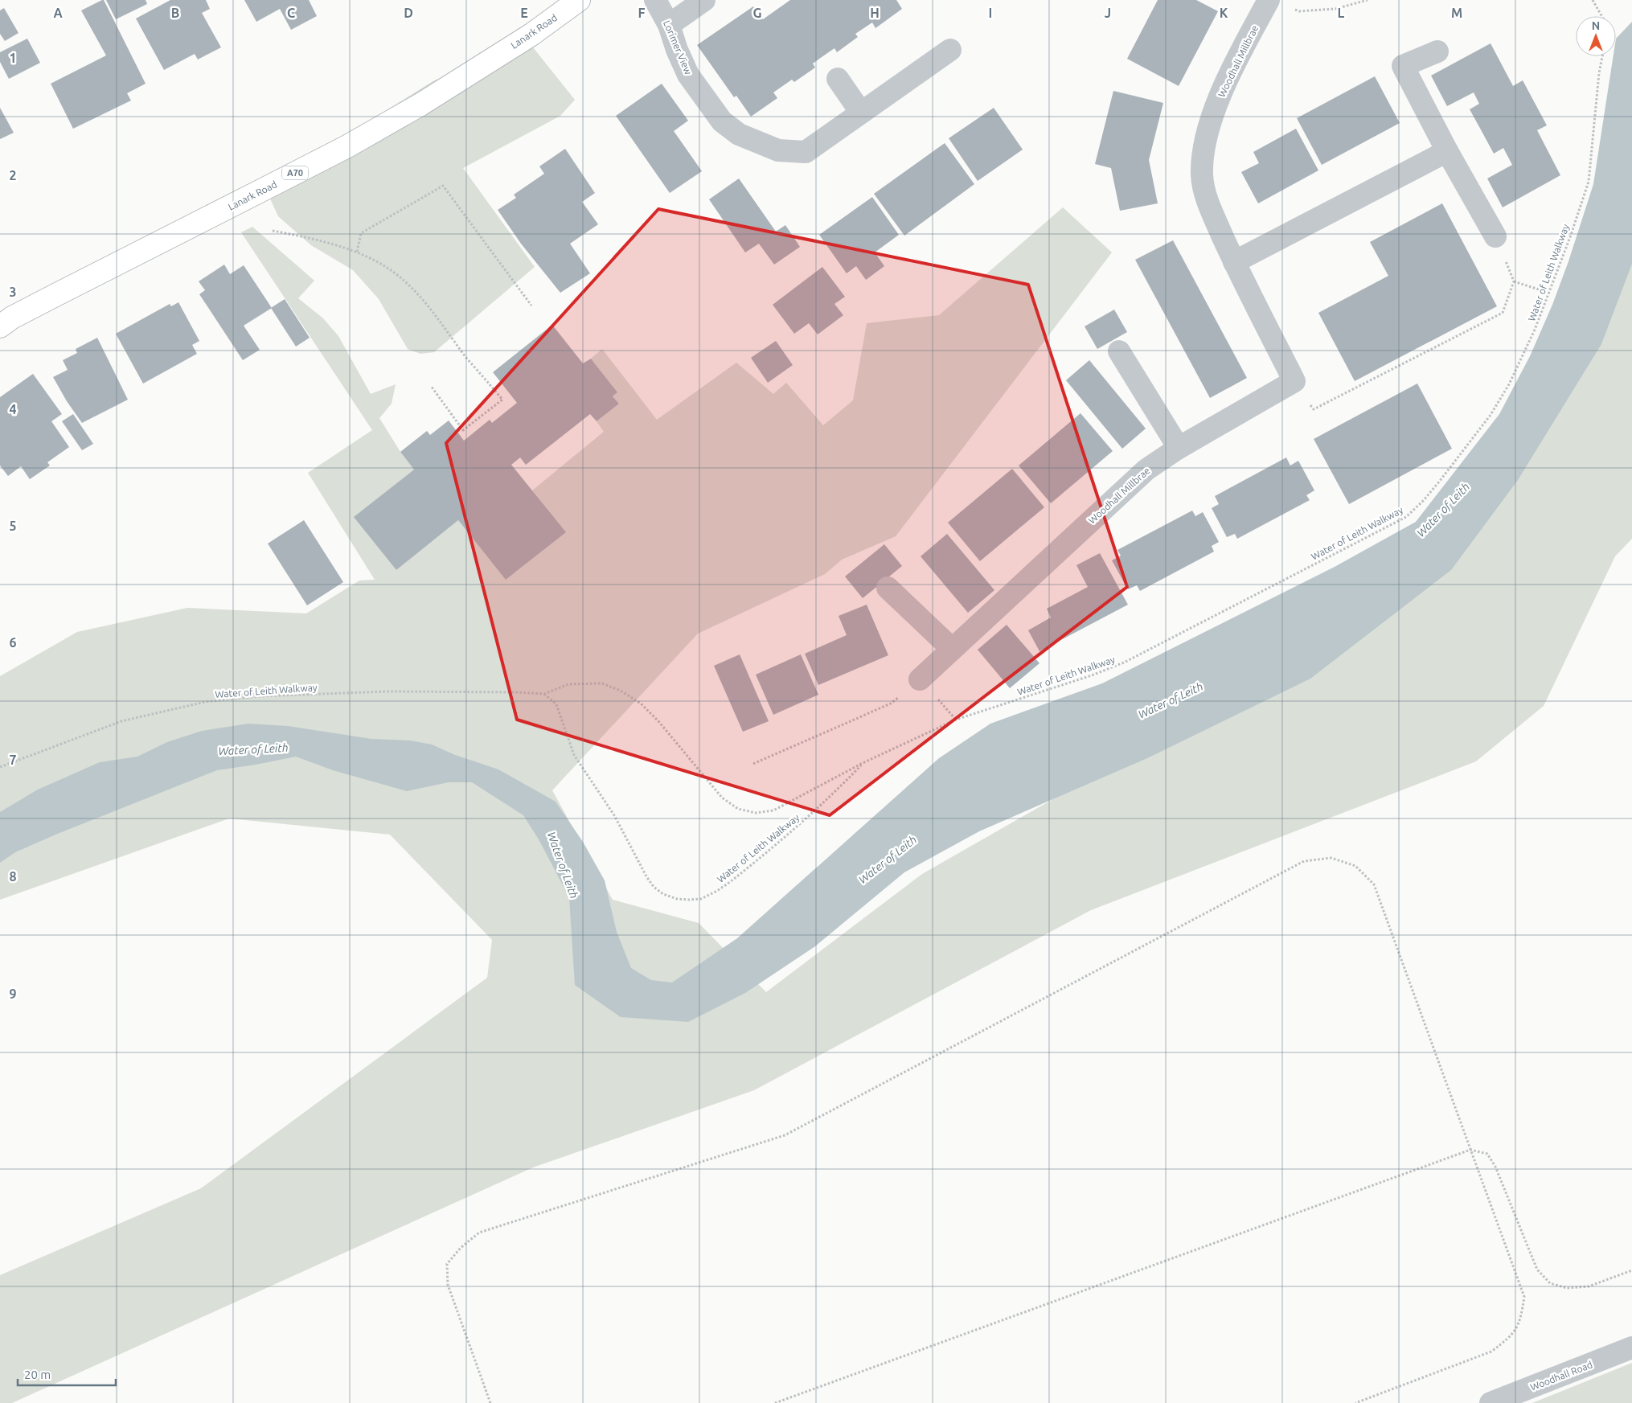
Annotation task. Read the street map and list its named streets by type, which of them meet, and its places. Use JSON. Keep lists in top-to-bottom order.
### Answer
{
  "streets": {
    "main road": ["Lanark Road", "A70"],
    "street": ["Lorimer View", "Woodhall Millbrae", "Woodhall Road"],
    "path": ["Water of Leith Walkway"]
  },
  "water": ["Water of Leith"],
  "scale_bar": "20 m",
  "north": "top",
  "grid": {
    "columns": [
      "A",
      "B",
      "C",
      "D",
      "E",
      "F",
      "G",
      "H",
      "I",
      "J",
      "K",
      "L",
      "M"
    ],
    "rows": [
      "1",
      "2",
      "3",
      "4",
      "5",
      "6",
      "7",
      "8",
      "9"
    ]
  }
}
